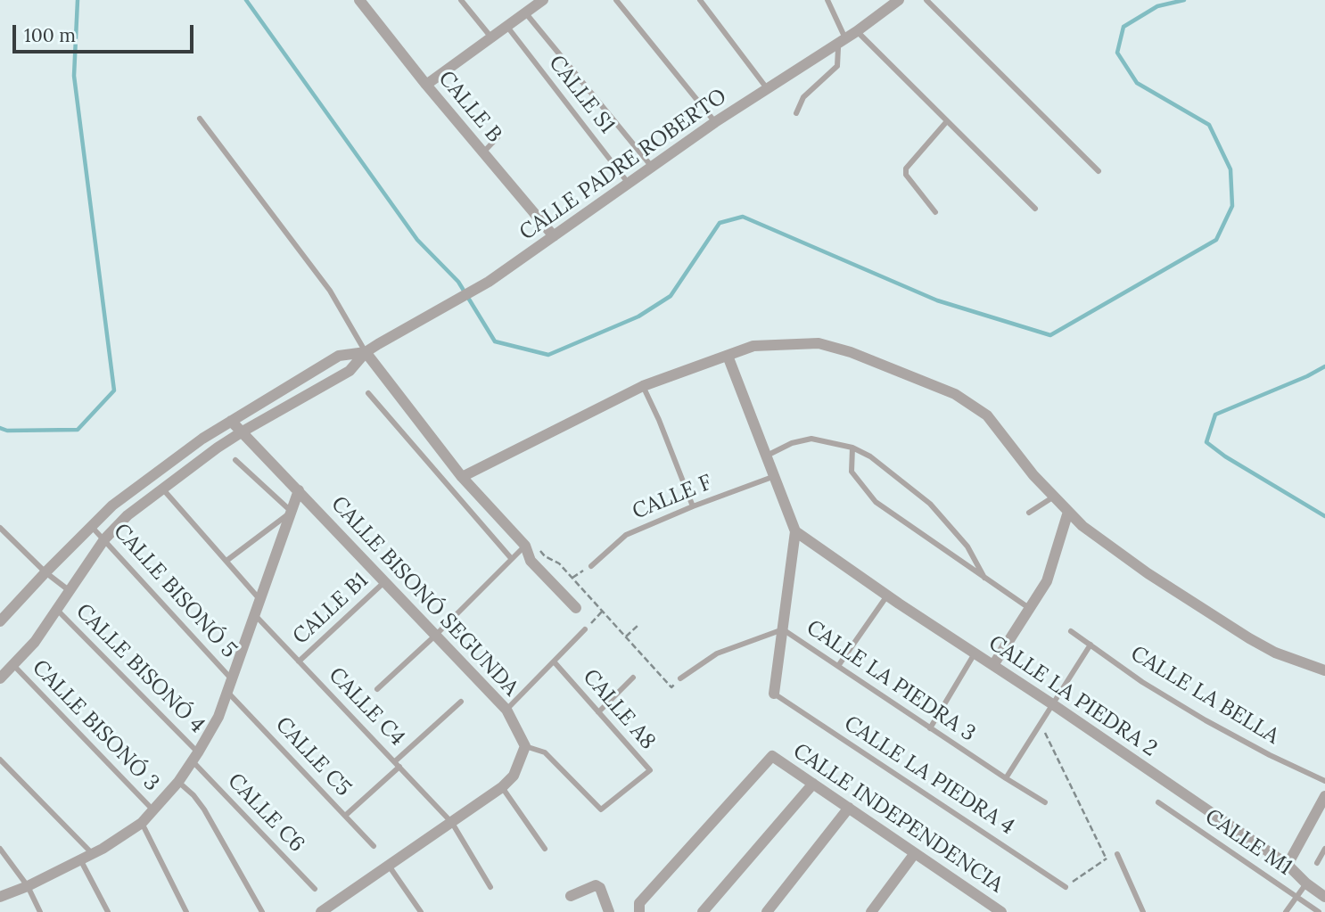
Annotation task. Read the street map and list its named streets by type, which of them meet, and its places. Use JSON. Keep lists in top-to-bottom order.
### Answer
{
  "streets": {
    "street": [
      "CALLE B",
      "CALLE PADRE ROBERTO",
      "CALLE BISONÓ SEGUNDA",
      "CALLE LA PIEDRA 2",
      "CALLE INDEPENDENCIA"
    ],
    "lane": [
      "CALLE S1",
      "CALLE F",
      "CALLE BISONÓ 5",
      "CALLE B1",
      "CALLE BISONÓ 4",
      "CALLE LA PIEDRA 3",
      "CALLE LA BELLA",
      "CALLE C4",
      "CALLE A8",
      "CALLE BISONÓ 3",
      "CALLE C5",
      "CALLE LA PIEDRA 4",
      "CALLE C6",
      "CALLE M1"
    ]
  },
  "crossings": [
    ["CALLE S1", "CALLE PADRE ROBERTO"],
    ["CALLE B", "CALLE PADRE ROBERTO"],
    ["CALLE BISONÓ SEGUNDA", "CALLE B1"],
    ["CALLE BISONÓ SEGUNDA", "CALLE A8"],
    ["CALLE B1", "CALLE C4"],
    ["CALLE BISONÓ 4", "CALLE C6"]
  ],
  "scale_bar": "100 m"
}
